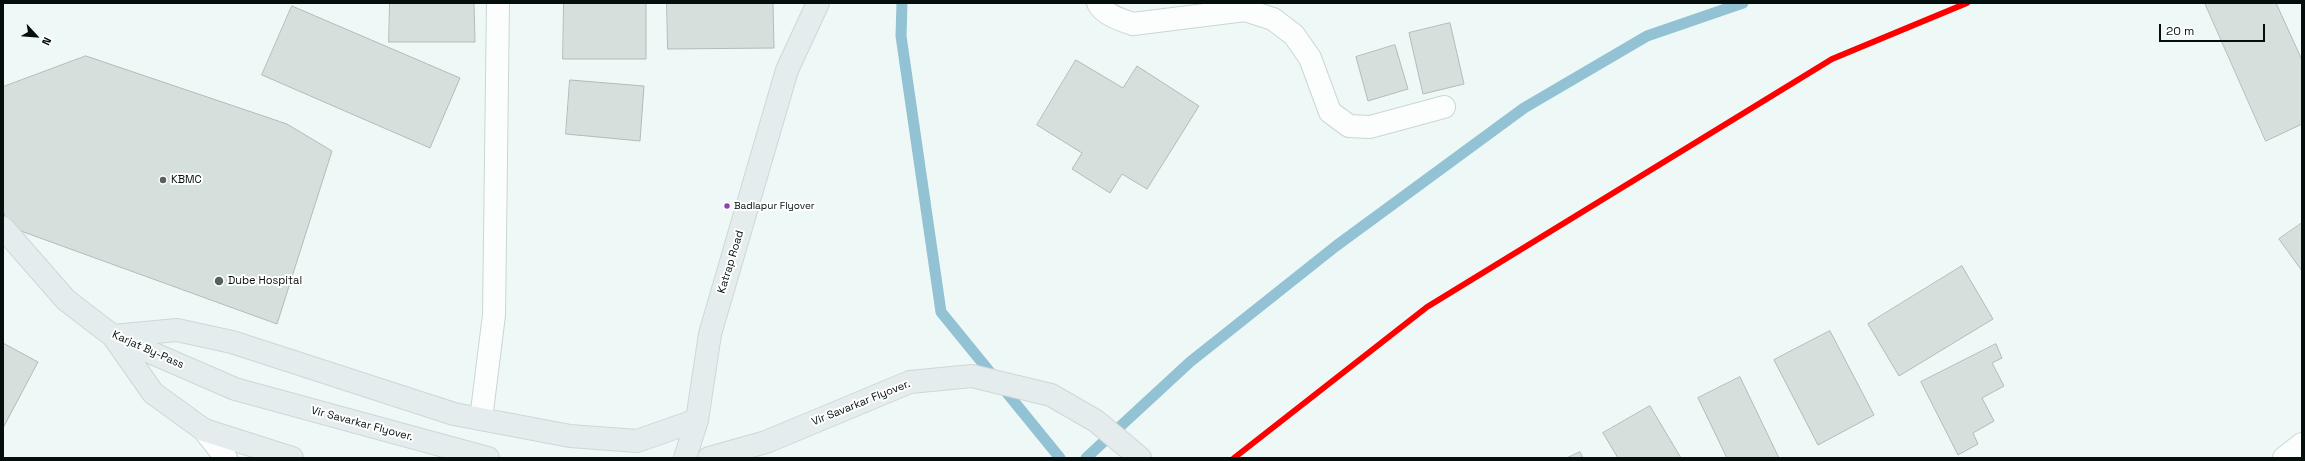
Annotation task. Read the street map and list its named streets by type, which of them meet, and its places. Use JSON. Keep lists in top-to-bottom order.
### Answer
{
  "streets": {
    "main road": ["Katrap Road", "Karjat By-Pass", "Vir Savarkar Flyover."]
  },
  "crossings": [
    ["Karjat By-Pass", "Vir Savarkar Flyover."]
  ],
  "places": ["KBMC", "Badlapur Flyover", "Dube Hospital"],
  "scale_bar": "20 m",
  "north": "bottom right"
}
